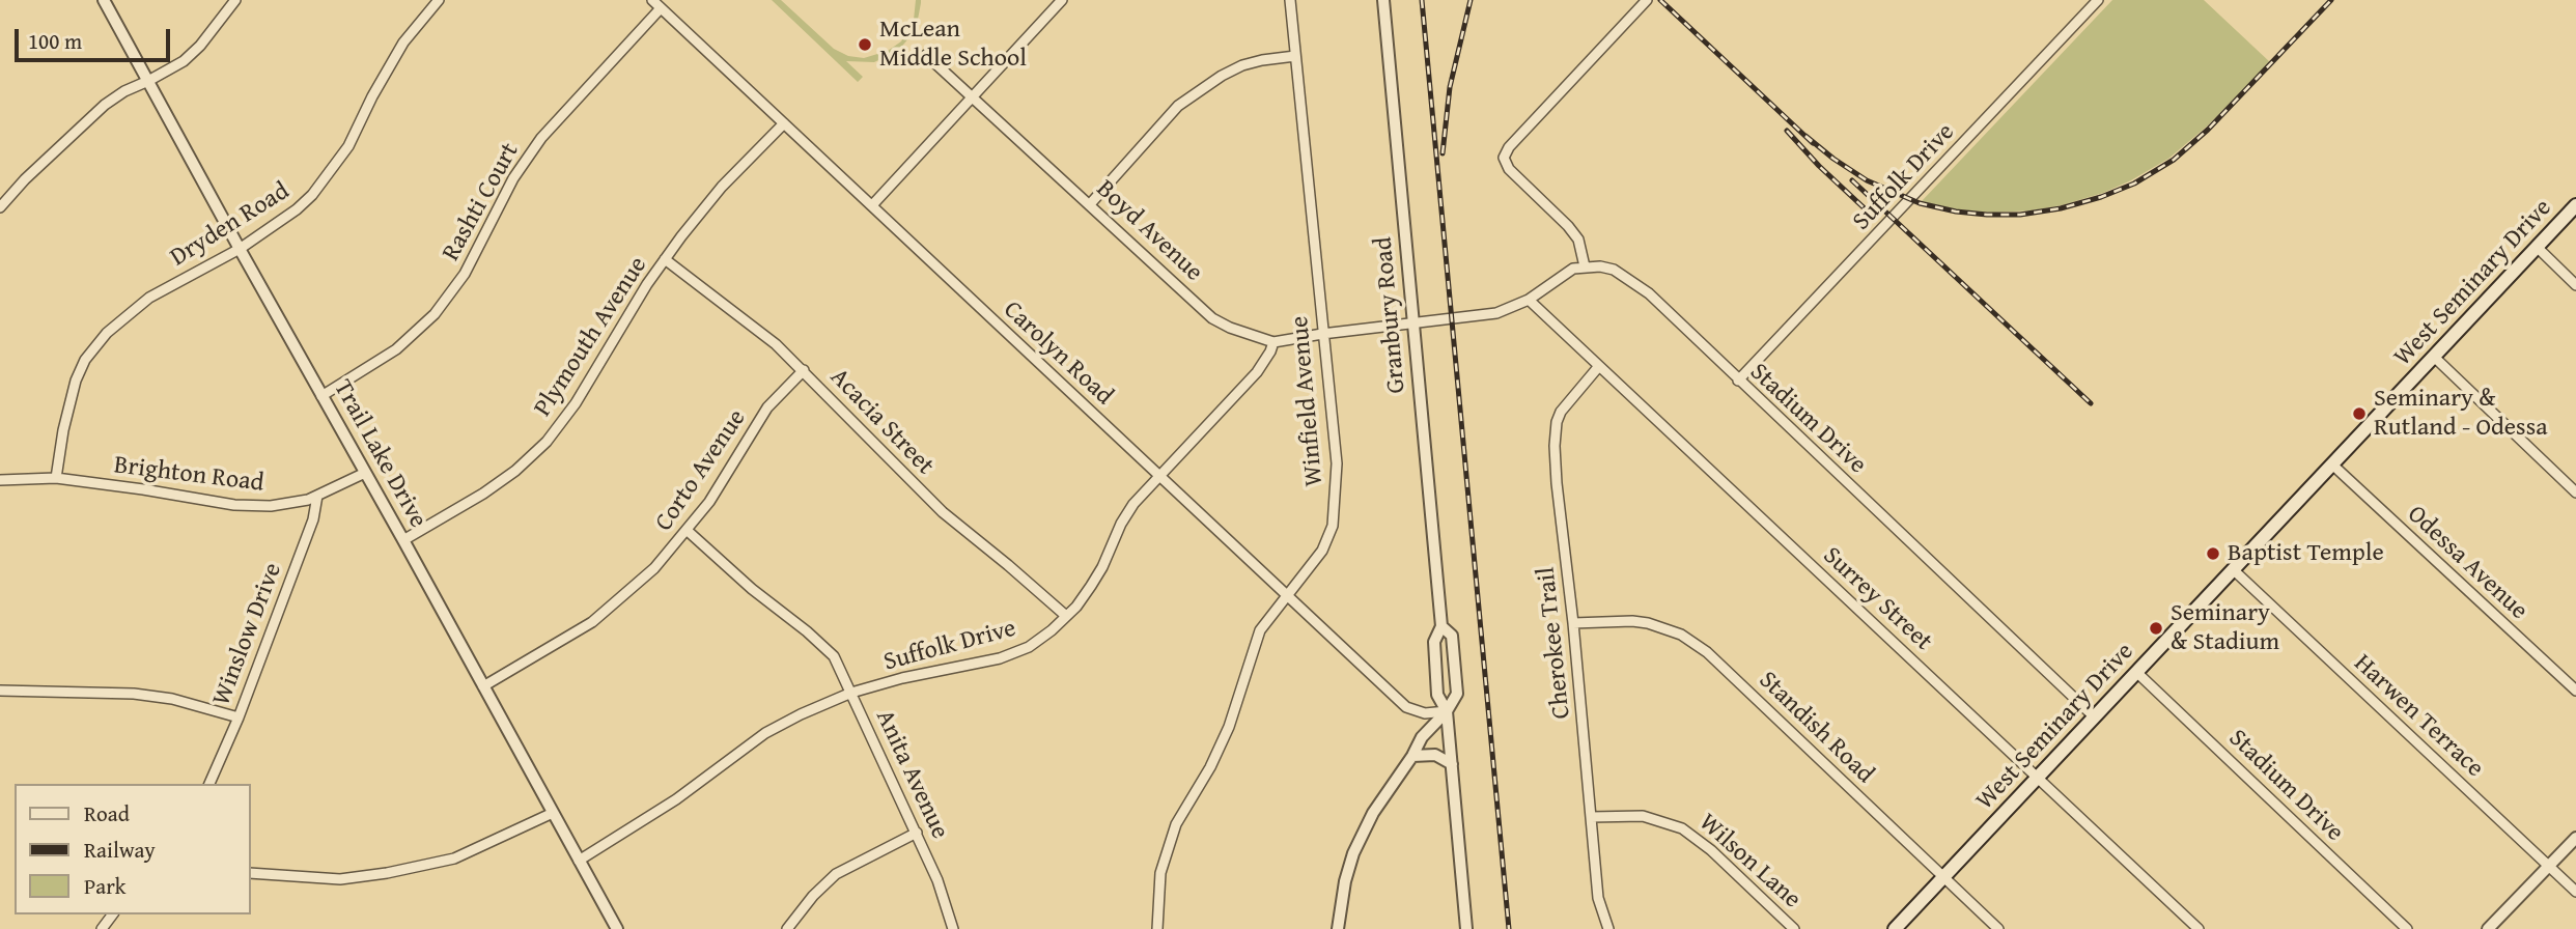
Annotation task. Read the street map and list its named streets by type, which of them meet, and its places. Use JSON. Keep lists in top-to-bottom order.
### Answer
{
  "streets": {
    "main road": ["West Seminary Drive"],
    "street": [
      "Suffolk Drive",
      "Rashti Court",
      "Dryden Road",
      "Boyd Avenue",
      "Granbury Road",
      "Plymouth Avenue",
      "Carolyn Road",
      "Winfield Avenue",
      "Stadium Drive",
      "Acacia Street",
      "Trail Lake Drive",
      "Corto Avenue",
      "Brighton Road",
      "Odessa Avenue",
      "Surrey Street",
      "Winslow Drive",
      "Cherokee Trail",
      "Harwen Terrace",
      "Standish Road",
      "Anita Avenue",
      "Wilson Lane"
    ]
  },
  "crossings": [
    ["Suffolk Drive", "Boyd Avenue"],
    ["Suffolk Drive", "Carolyn Road"],
    ["Suffolk Drive", "Stadium Drive"],
    ["Suffolk Drive", "Acacia Street"],
    ["Suffolk Drive", "Trail Lake Drive"],
    ["Suffolk Drive", "Anita Avenue"],
    ["Rashti Court", "Carolyn Road"],
    ["Rashti Court", "Trail Lake Drive"],
    ["Dryden Road", "Trail Lake Drive"],
    ["Dryden Road", "Brighton Road"],
    ["Boyd Avenue", "Winfield Avenue"],
    ["West Seminary Drive", "Stadium Drive"],
    ["West Seminary Drive", "Odessa Avenue"],
    ["West Seminary Drive", "Surrey Street"],
    ["West Seminary Drive", "Harwen Terrace"],
    ["West Seminary Drive", "Standish Road"],
    ["Granbury Road", "Carolyn Road"],
    ["Plymouth Avenue", "Carolyn Road"],
    ["Plymouth Avenue", "Acacia Street"],
    ["Plymouth Avenue", "Trail Lake Drive"],
    ["Carolyn Road", "Winfield Avenue"],
    ["Acacia Street", "Corto Avenue"],
    ["Trail Lake Drive", "Corto Avenue"],
    ["Trail Lake Drive", "Brighton Road"],
    ["Corto Avenue", "Anita Avenue"],
    ["Brighton Road", "Winslow Drive"],
    ["Surrey Street", "Cherokee Trail"],
    ["Cherokee Trail", "Standish Road"],
    ["Cherokee Trail", "Wilson Lane"]
  ],
  "places": [
    "McLean Middle School",
    "Seminary & Rutland - Odessa",
    "Baptist Temple",
    "Seminary & Stadium"
  ],
  "legend": ["Road", "Railway", "Park"],
  "scale_bar": "100 m"
}
